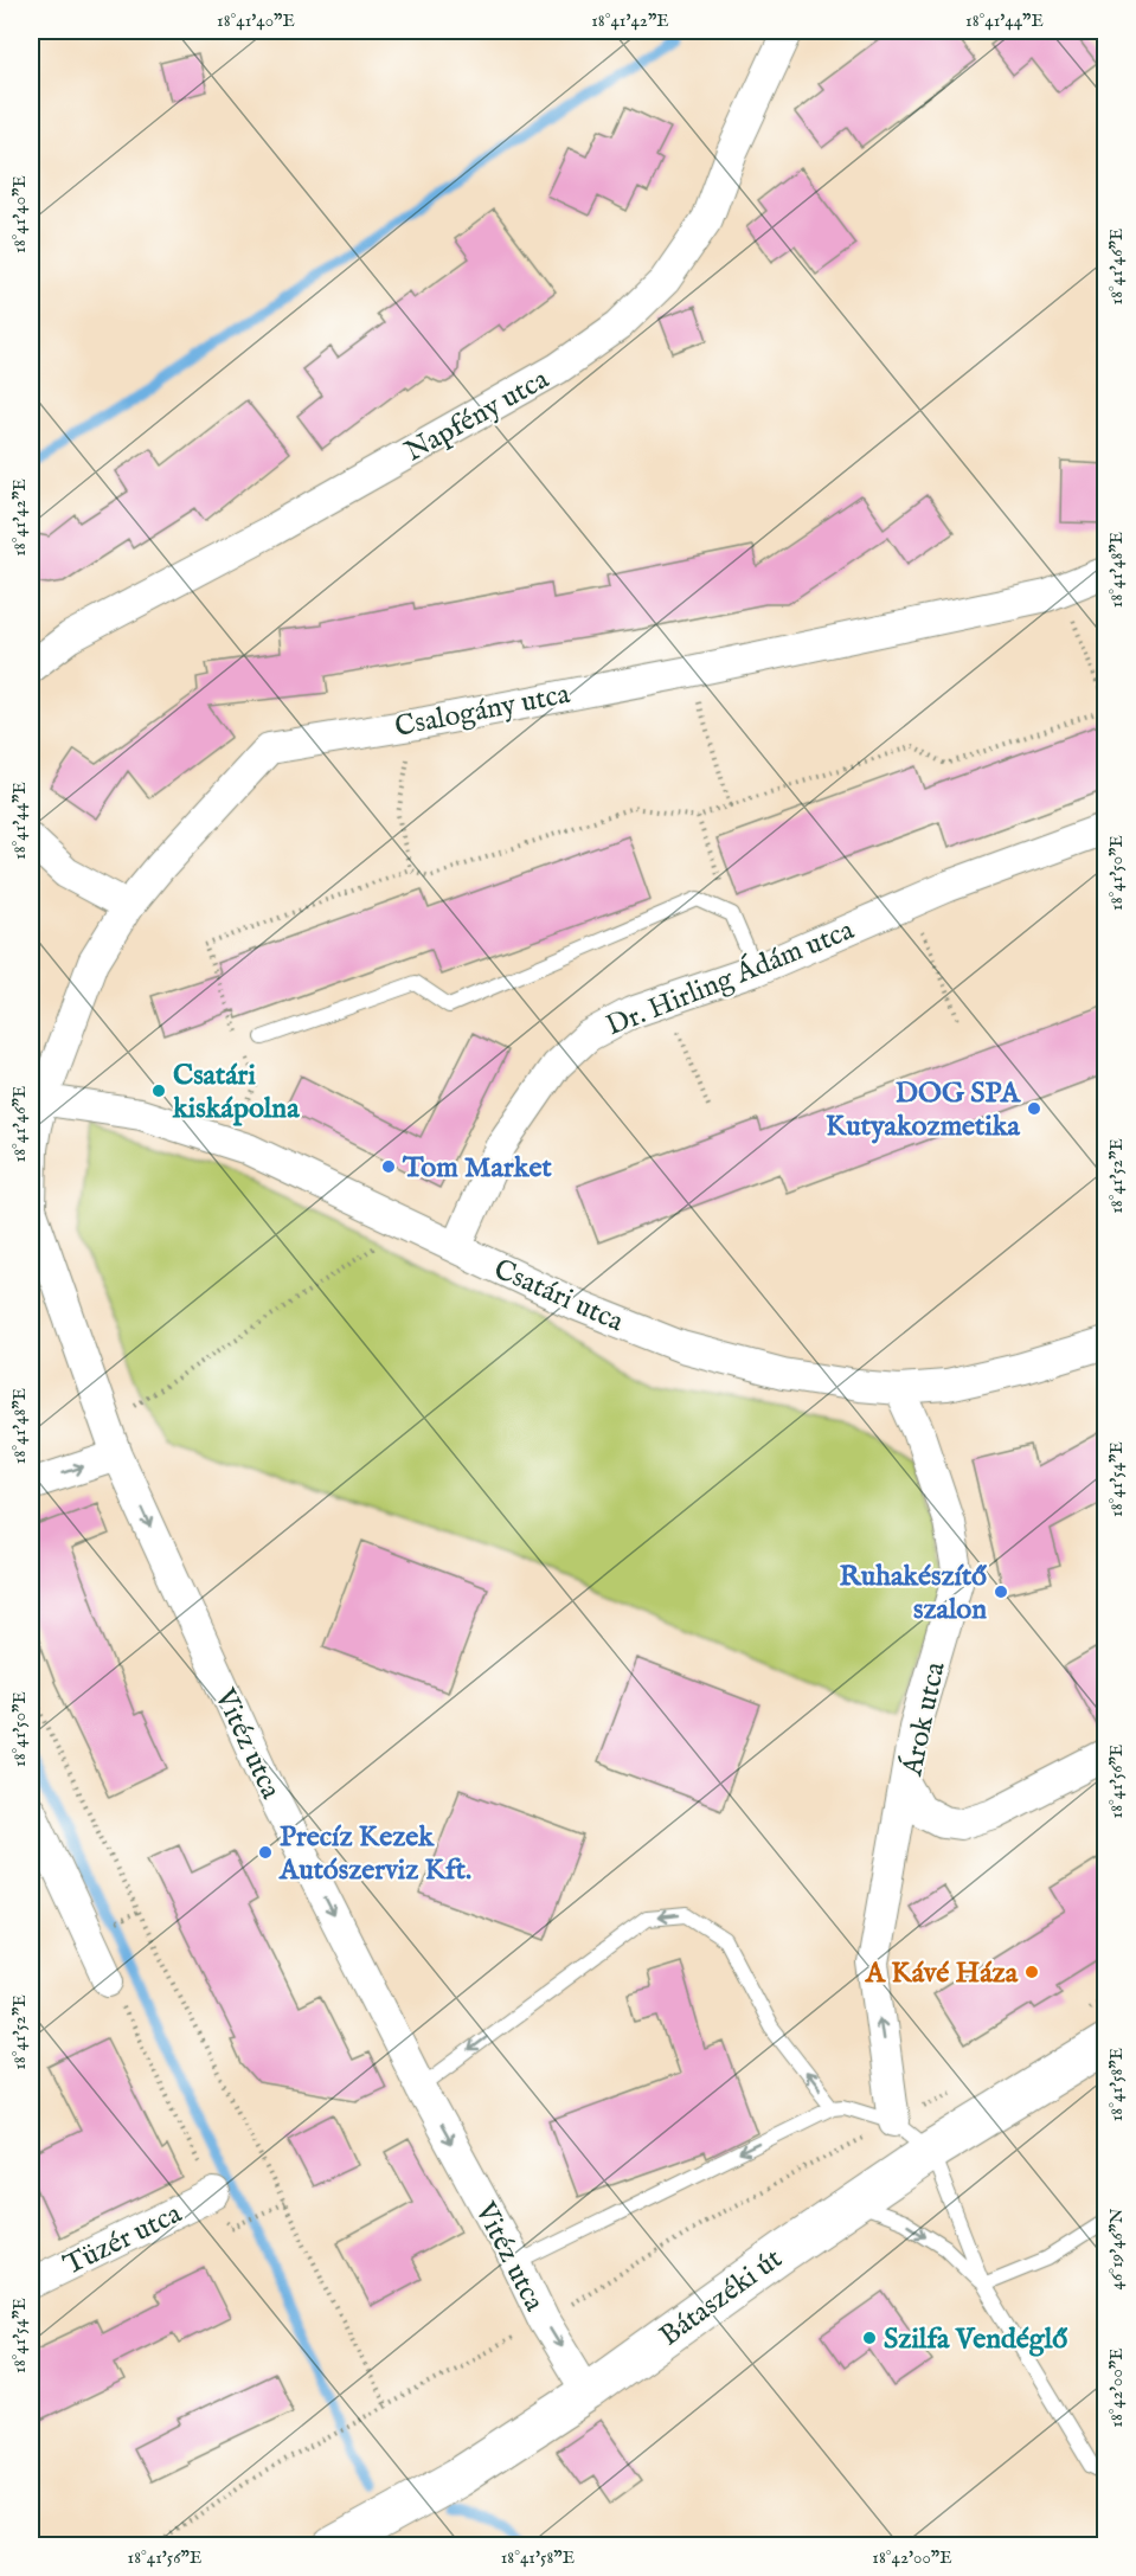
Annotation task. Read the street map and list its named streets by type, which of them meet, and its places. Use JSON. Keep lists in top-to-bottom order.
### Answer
{
  "streets": {
    "main road": ["Bátaszéki út"],
    "street": [
      "Napfény utca",
      "Csalogány utca",
      "Dr. Hirling Ádám utca",
      "Csatári utca",
      "Árok utca",
      "Vitéz utca",
      "Tüzér utca"
    ]
  },
  "crossings": [
    ["Csalogány utca", "Csatári utca"],
    ["Csalogány utca", "Vitéz utca"],
    ["Dr. Hirling Ádám utca", "Csatári utca"],
    ["Csatári utca", "Árok utca"],
    ["Csatári utca", "Vitéz utca"],
    ["Vitéz utca", "Bátaszéki út"]
  ],
  "one_way": ["Vitéz utca"],
  "places": [
    "Csatári kiskápolna",
    "DOG SPA Kutyakozmetika",
    "Tom Market",
    "Ruhakészítő szalon",
    "Precíz Kezek Autószerviz Kft.",
    "A Kávé Háza",
    "Szilfa Vendéglő"
  ],
  "coordinates": [
    "18°41'40\"E",
    "18°41'42\"E",
    "18°41'44\"E",
    "18°41'46\"E",
    "18°41'48\"E",
    "18°41'50\"E",
    "18°41'52\"E",
    "18°41'54\"E",
    "18°41'56\"E",
    "18°41'58\"E",
    "46°19'46\"N",
    "18°42'00\"E"
  ]
}
